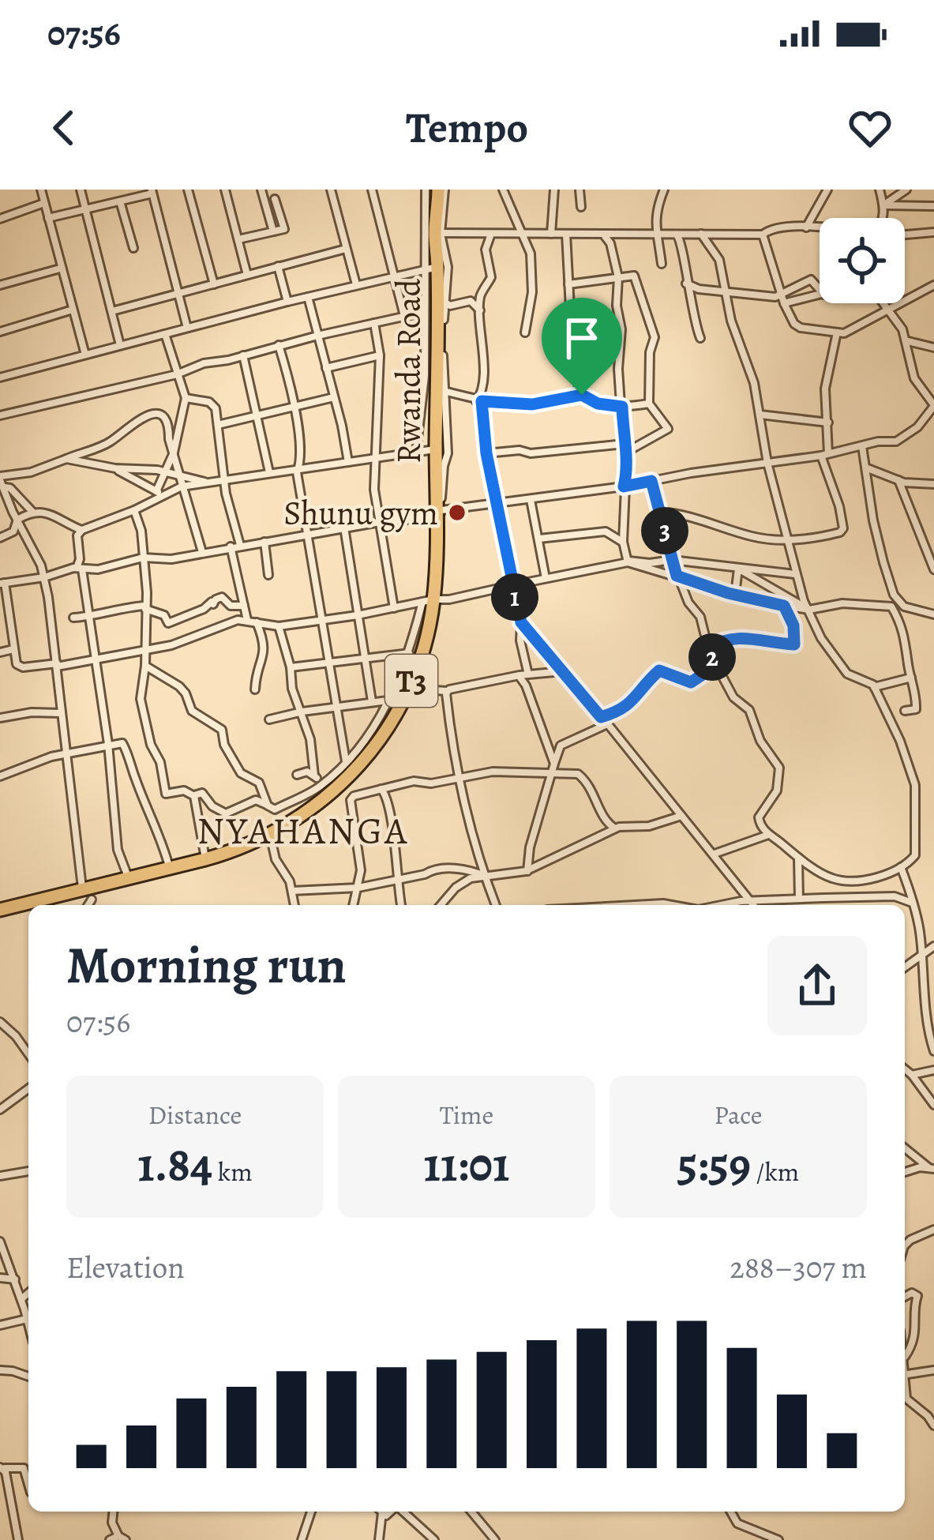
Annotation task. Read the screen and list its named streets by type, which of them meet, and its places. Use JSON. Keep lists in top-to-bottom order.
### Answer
{
  "streets": {
    "highway": ["Rwanda Road", "T3"]
  },
  "districts": ["NYAHANGA"],
  "places": ["Shunu gym"],
  "page": {
    "status": "07:56",
    "header": "Tempo",
    "pins": ["3", "1", "2"],
    "heading": ["Morning run", "07:56"],
    "stats": [
      ["Distance", "1.84 km"],
      ["Time", "11:01"],
      ["Pace", "5:59 /km"]
    ],
    "chart": ["Elevation", "288–307 m"]
  }
}
